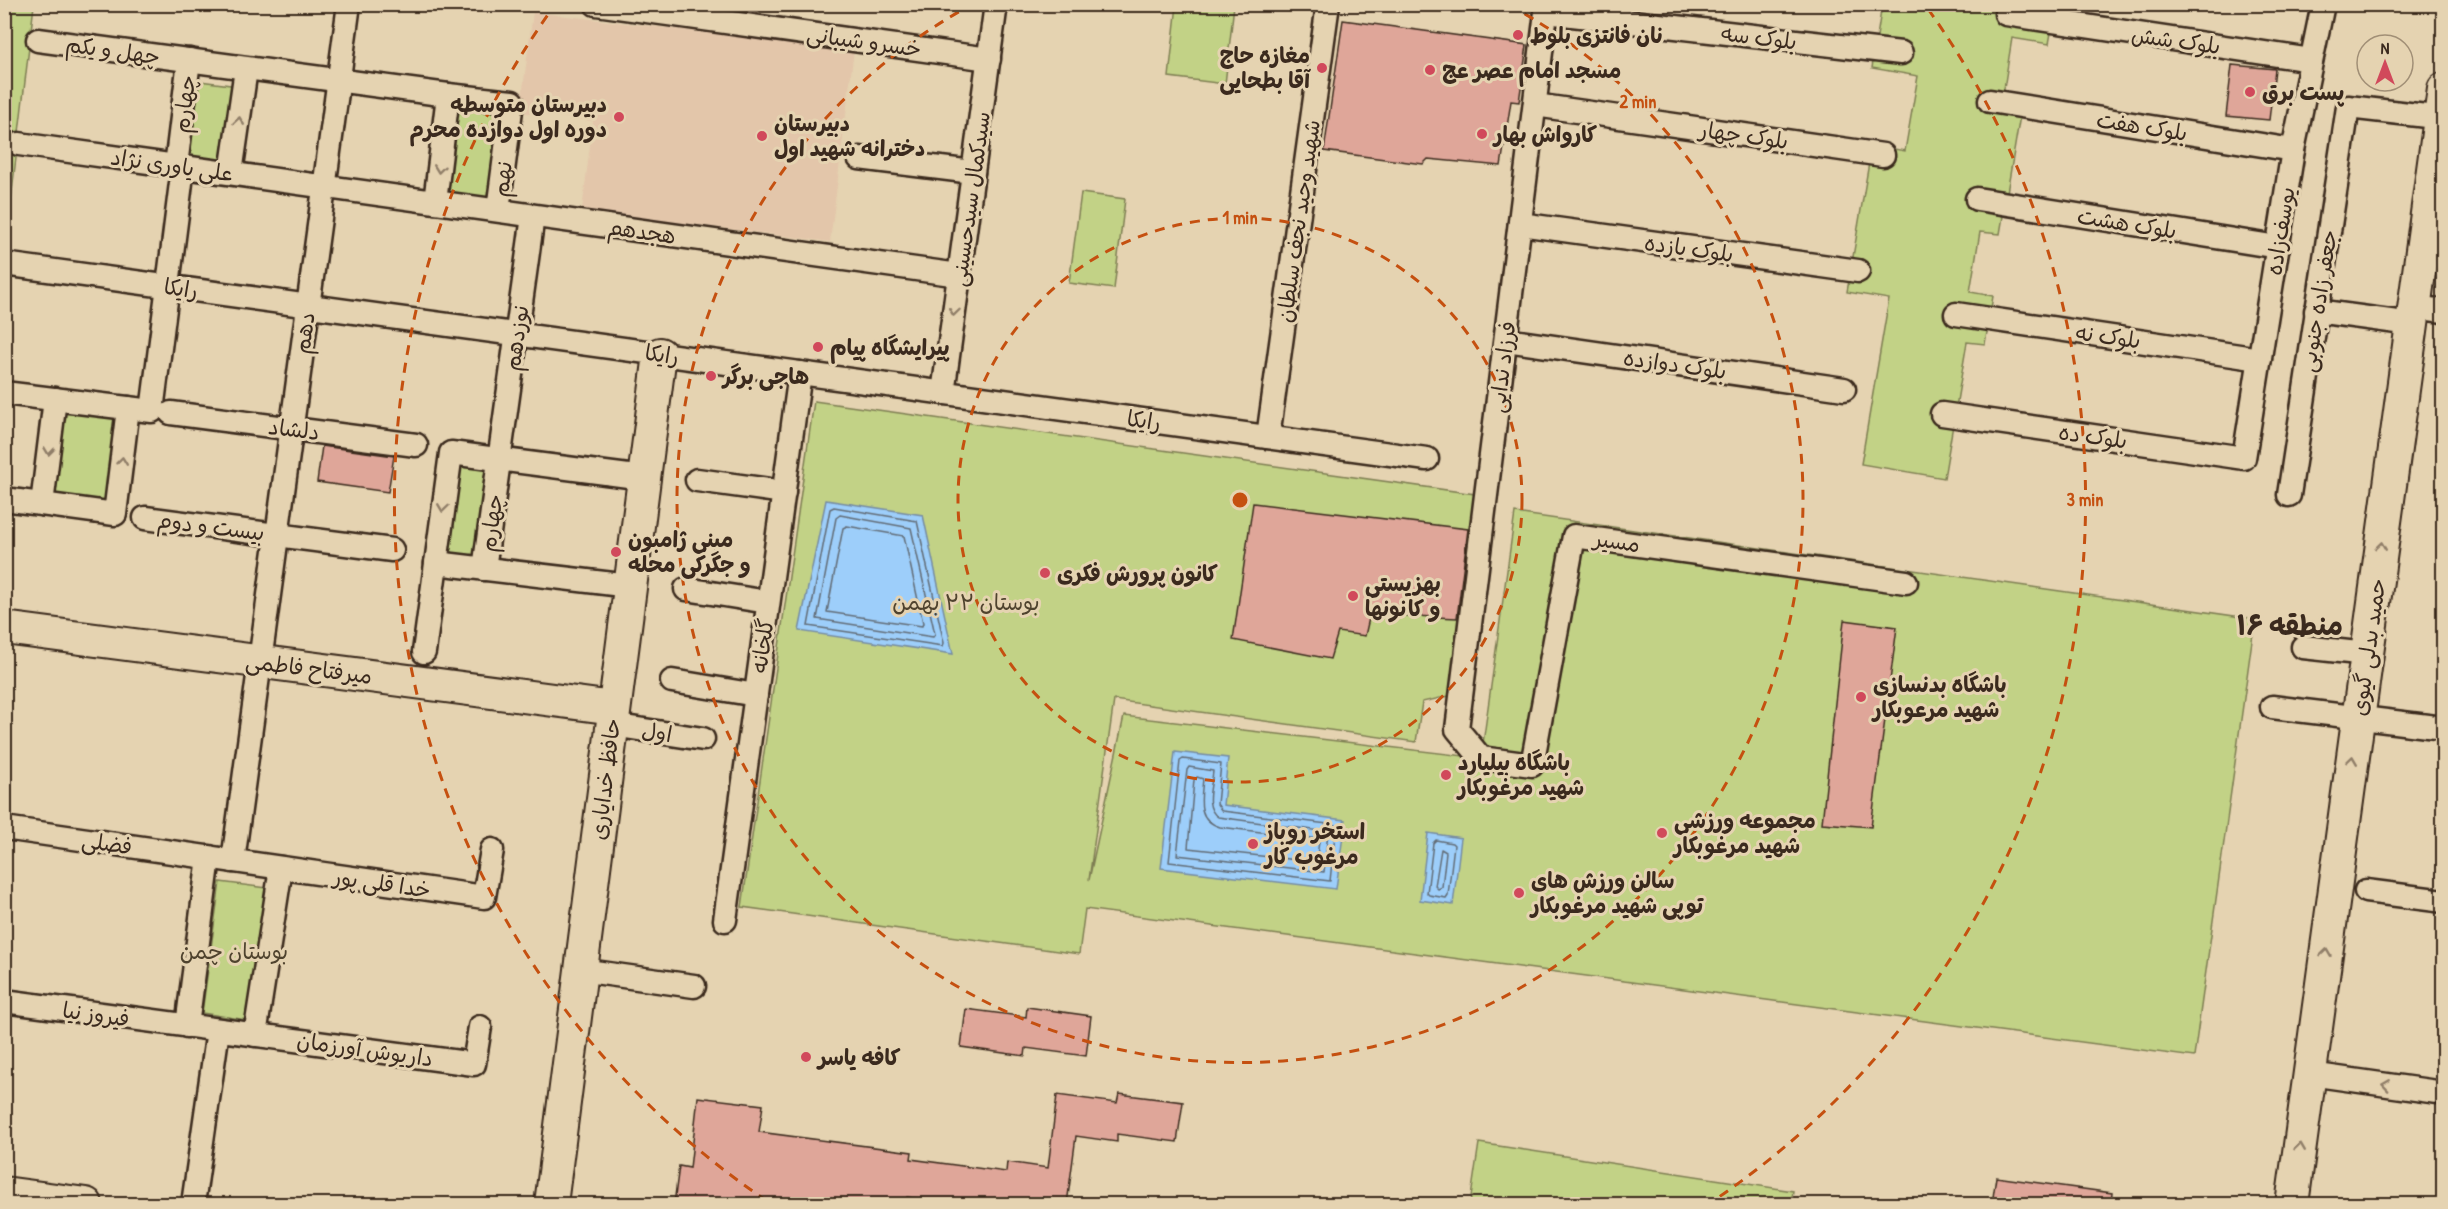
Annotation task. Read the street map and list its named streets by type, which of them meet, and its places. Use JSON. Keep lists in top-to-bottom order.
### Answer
{
  "streets": {
    "street": [
      "بلوک سه",
      "بلوک شش",
      "خسرو شیبانی",
      "چهل و یکم",
      "چهارم",
      "بلوک هفت",
      "بلوک چهار",
      "علی یاوری نژاد",
      "نهم",
      "سیدکمال سیدحسینی",
      "شهید وحید نجف سلطان",
      "بلوک هشت",
      "هجدهم",
      "یوسف‌زاده",
      "بلوک یازده",
      "رایکا",
      "جعفر زاده جنوبی",
      "دهم",
      "بلوک نه",
      "نوزدهم",
      "بلوک دوازده",
      "فرزاد ندایی",
      "دلشاد",
      "بلوک ده",
      "بیست و دوم",
      "مسیر",
      "گلخانه",
      "حمید بدلی گیوی",
      "میرفتاح فاطمی",
      "اول",
      "حافظ خدایاری",
      "فضلی",
      "خدا قلی پور",
      "فیروز نیا",
      "داریوش آورزمان"
    ]
  },
  "crossings": [
    ["بلوک سه", "فرزاد ندایی"],
    ["بلوک شش", "یوسف‌زاده"],
    ["خسرو شیبانی", "سیدکمال سیدحسینی"],
    ["چهل و یکم", "چهارم"],
    ["چهارم", "علی یاوری نژاد"],
    ["چهارم", "رایکا"],
    ["چهارم", "نوزدهم"],
    ["بلوک هفت", "یوسف‌زاده"],
    ["بلوک چهار", "فرزاد ندایی"],
    ["علی یاوری نژاد", "هجدهم"],
    ["علی یاوری نژاد", "دهم"],
    ["نهم", "هجدهم"],
    ["سیدکمال سیدحسینی", "هجدهم"],
    ["سیدکمال سیدحسینی", "رایکا"],
    ["شهید وحید نجف سلطان", "رایکا"],
    ["بلوک هشت", "یوسف‌زاده"],
    ["هجدهم", "دهم"],
    ["هجدهم", "نوزدهم"],
    ["یوسف‌زاده", "بلوک نه"],
    ["یوسف‌زاده", "بلوک ده"],
    ["بلوک یازده", "فرزاد ندایی"],
    ["رایکا", "دهم"],
    ["رایکا", "نوزدهم"],
    ["رایکا", "گلخانه"],
    ["رایکا", "حافظ خدایاری"],
    ["جعفر زاده جنوبی", "حمید بدلی گیوی"],
    ["دهم", "دلشاد"],
    ["دهم", "بیست و دوم"],
    ["دهم", "میرفتاح فاطمی"],
    ["دهم", "فضلی"],
    ["دهم", "خدا قلی پور"],
    ["بلوک دوازده", "فرزاد ندایی"],
    ["فرزاد ندایی", "مسیر"],
    ["میرفتاح فاطمی", "اول"],
    ["میرفتاح فاطمی", "حافظ خدایاری"],
    ["اول", "حافظ خدایاری"],
    ["فضلی", "خدا قلی پور"],
    ["فیروز نیا", "داریوش آورزمان"]
  ],
  "one_way": ["حمید بدلی گیوی"],
  "districts": ["منطقه ۱۶"],
  "parks": ["بوستان ۲۲ بهمن", "بوستان چمن"],
  "places": [
    "نان فانتزی بلوط",
    "مغازه حاج آقا بطحایی",
    "مسجد امام عصر عج",
    "پست برق",
    "دبیرستان متوسطه دوره اول دوازده محرم",
    "کارواش بهار",
    "دبيرستان دخترانه شهید اول",
    "پیرایشگاه پیام",
    "هاجی برگر",
    "مینی ژامبون و جگرکی محله",
    "کانون پرورش فکری",
    "بهزیستی و کانونها",
    "باشگاه بدنسازی شهید مرعوبکار",
    "باشگاه بیلیارد شهید مرغوبکار",
    "مجموعه ورزشی شهید مرغوبکار",
    "استخر روباز مرغوب کار",
    "سالن ورزش های توپی شهید مرغوبکار",
    "کافه یاسر"
  ],
  "north": "top",
  "rings": ["2 min", "1 min", "3 min"]
}
